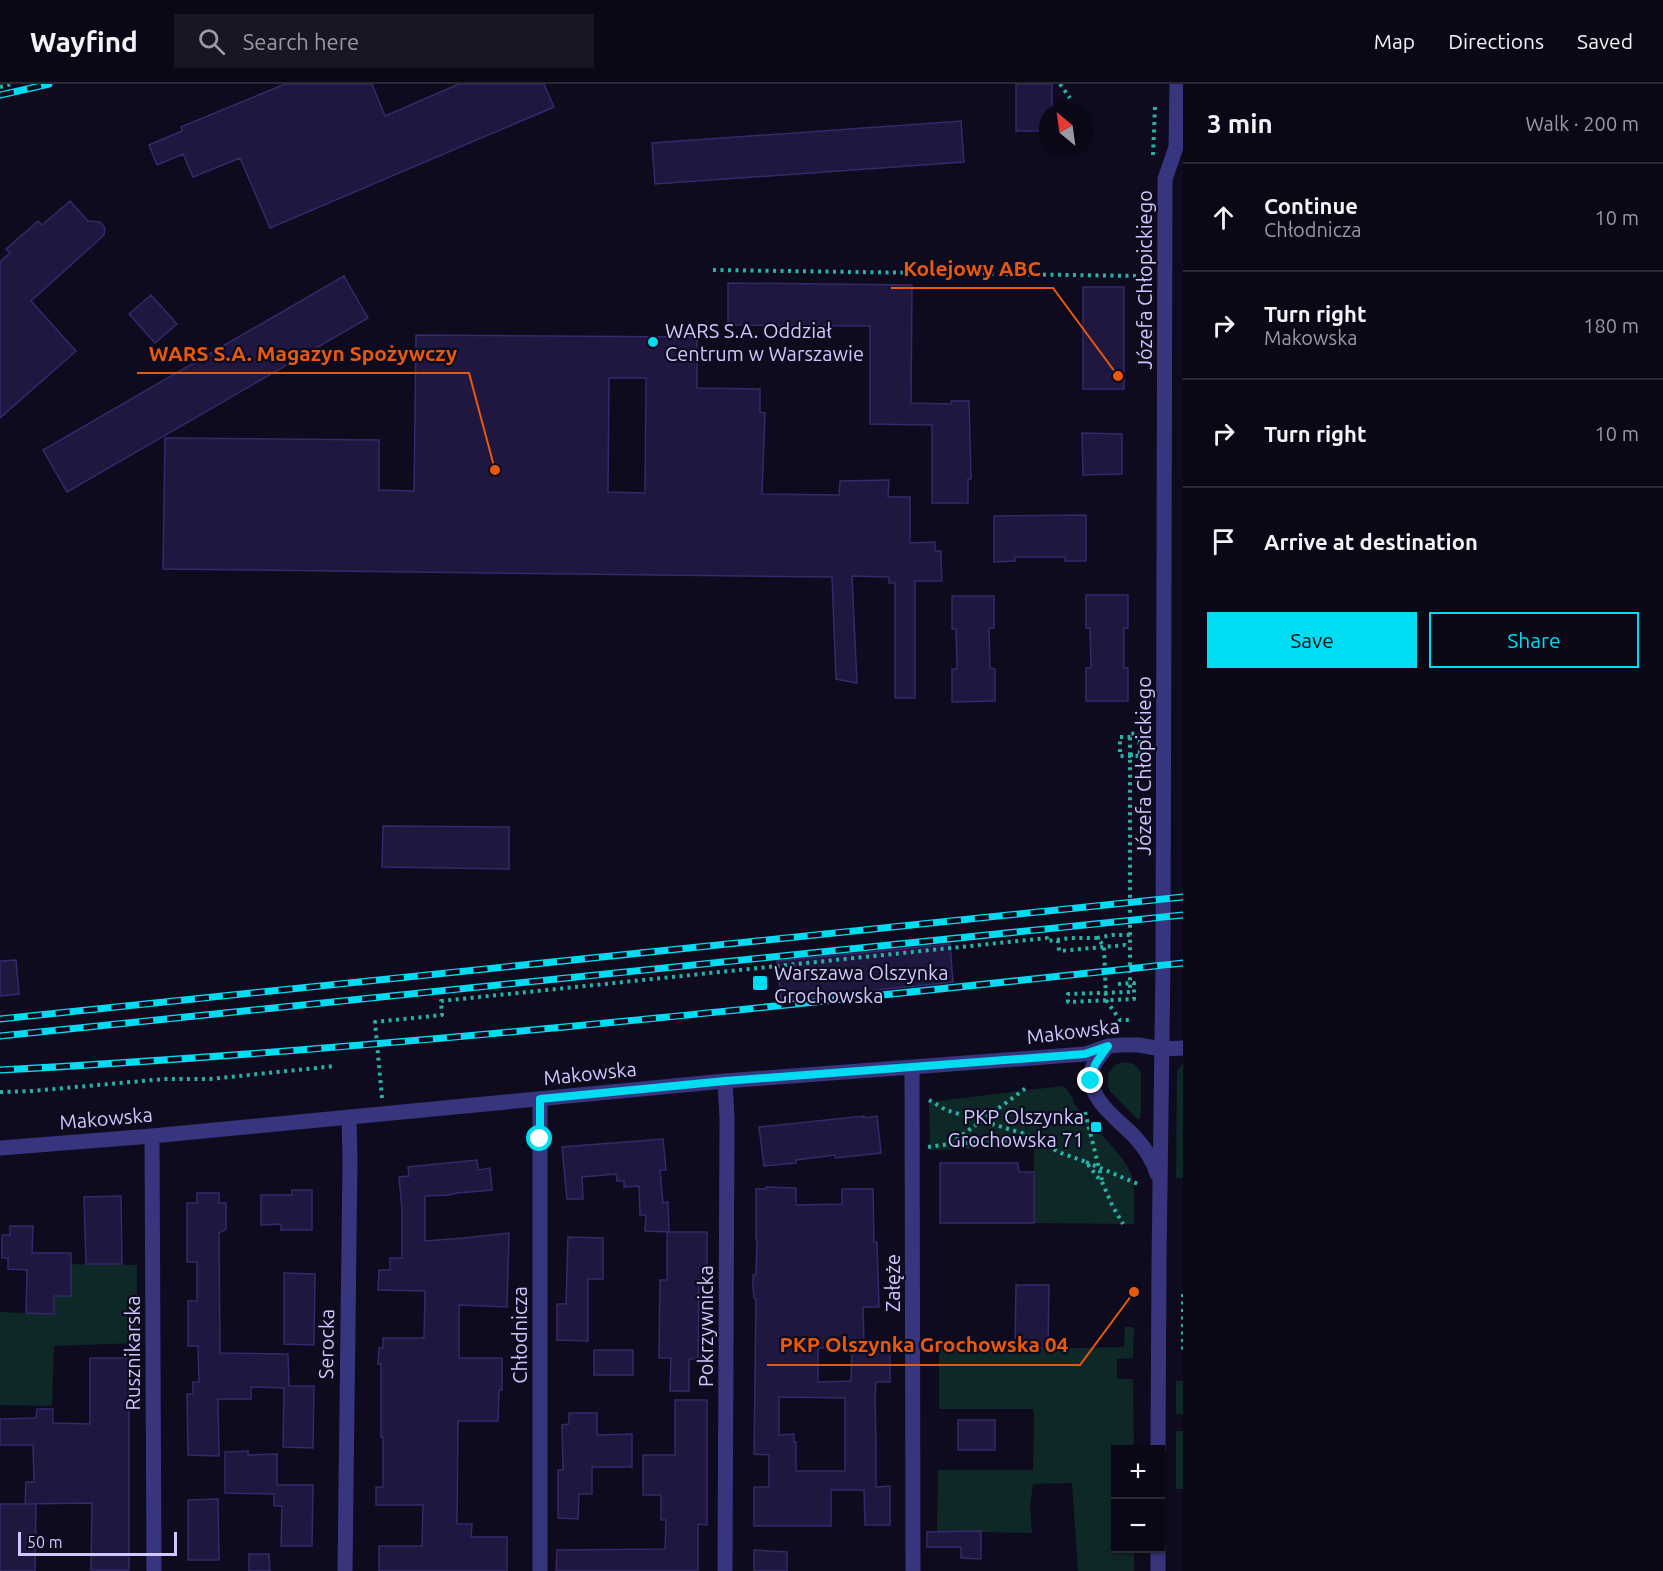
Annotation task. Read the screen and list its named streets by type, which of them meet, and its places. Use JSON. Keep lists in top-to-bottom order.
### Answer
{
  "streets": {
    "street": [
      "Józefa Chłopickiego",
      "Makowska",
      "Załęże",
      "Pokrzywnicka",
      "Chłodnicza",
      "Serocka",
      "Rusznikarska"
    ]
  },
  "crossings": [
    ["Józefa Chłopickiego", "Makowska"],
    ["Makowska", "Załęże"],
    ["Makowska", "Pokrzywnicka"],
    ["Makowska", "Chłodnicza"],
    ["Makowska", "Serocka"],
    ["Makowska", "Rusznikarska"]
  ],
  "places": {
    "other": [
      "WARS S.A. Oddział Centrum w Warszawie",
      "Kolejowy ABC",
      "WARS S.A. Magazyn Spożywczy",
      "PKP Olszynka Grochowska 04"
    ],
    "transit": ["Warszawa Olszynka Grochowska", "PKP Olszynka Grochowska 71"]
  },
  "scale_bar": "50 m",
  "north": "top left",
  "page": {
    "header": "Wayfind",
    "search": "Search here",
    "nav": ["Map", "Directions", "Saved"],
    "heading": ["3 min", "Walk · 200 m"],
    "list": [
      ["Continue", "Chłodnicza", "10 m"],
      ["Turn right", "Makowska", "180 m"],
      ["Turn right", "10 m"],
      "Arrive at destination"
    ],
    "buttons": ["Save", "Share"],
    "map_buttons": ["+", "−"],
    "scale": "50 m"
  }
}
